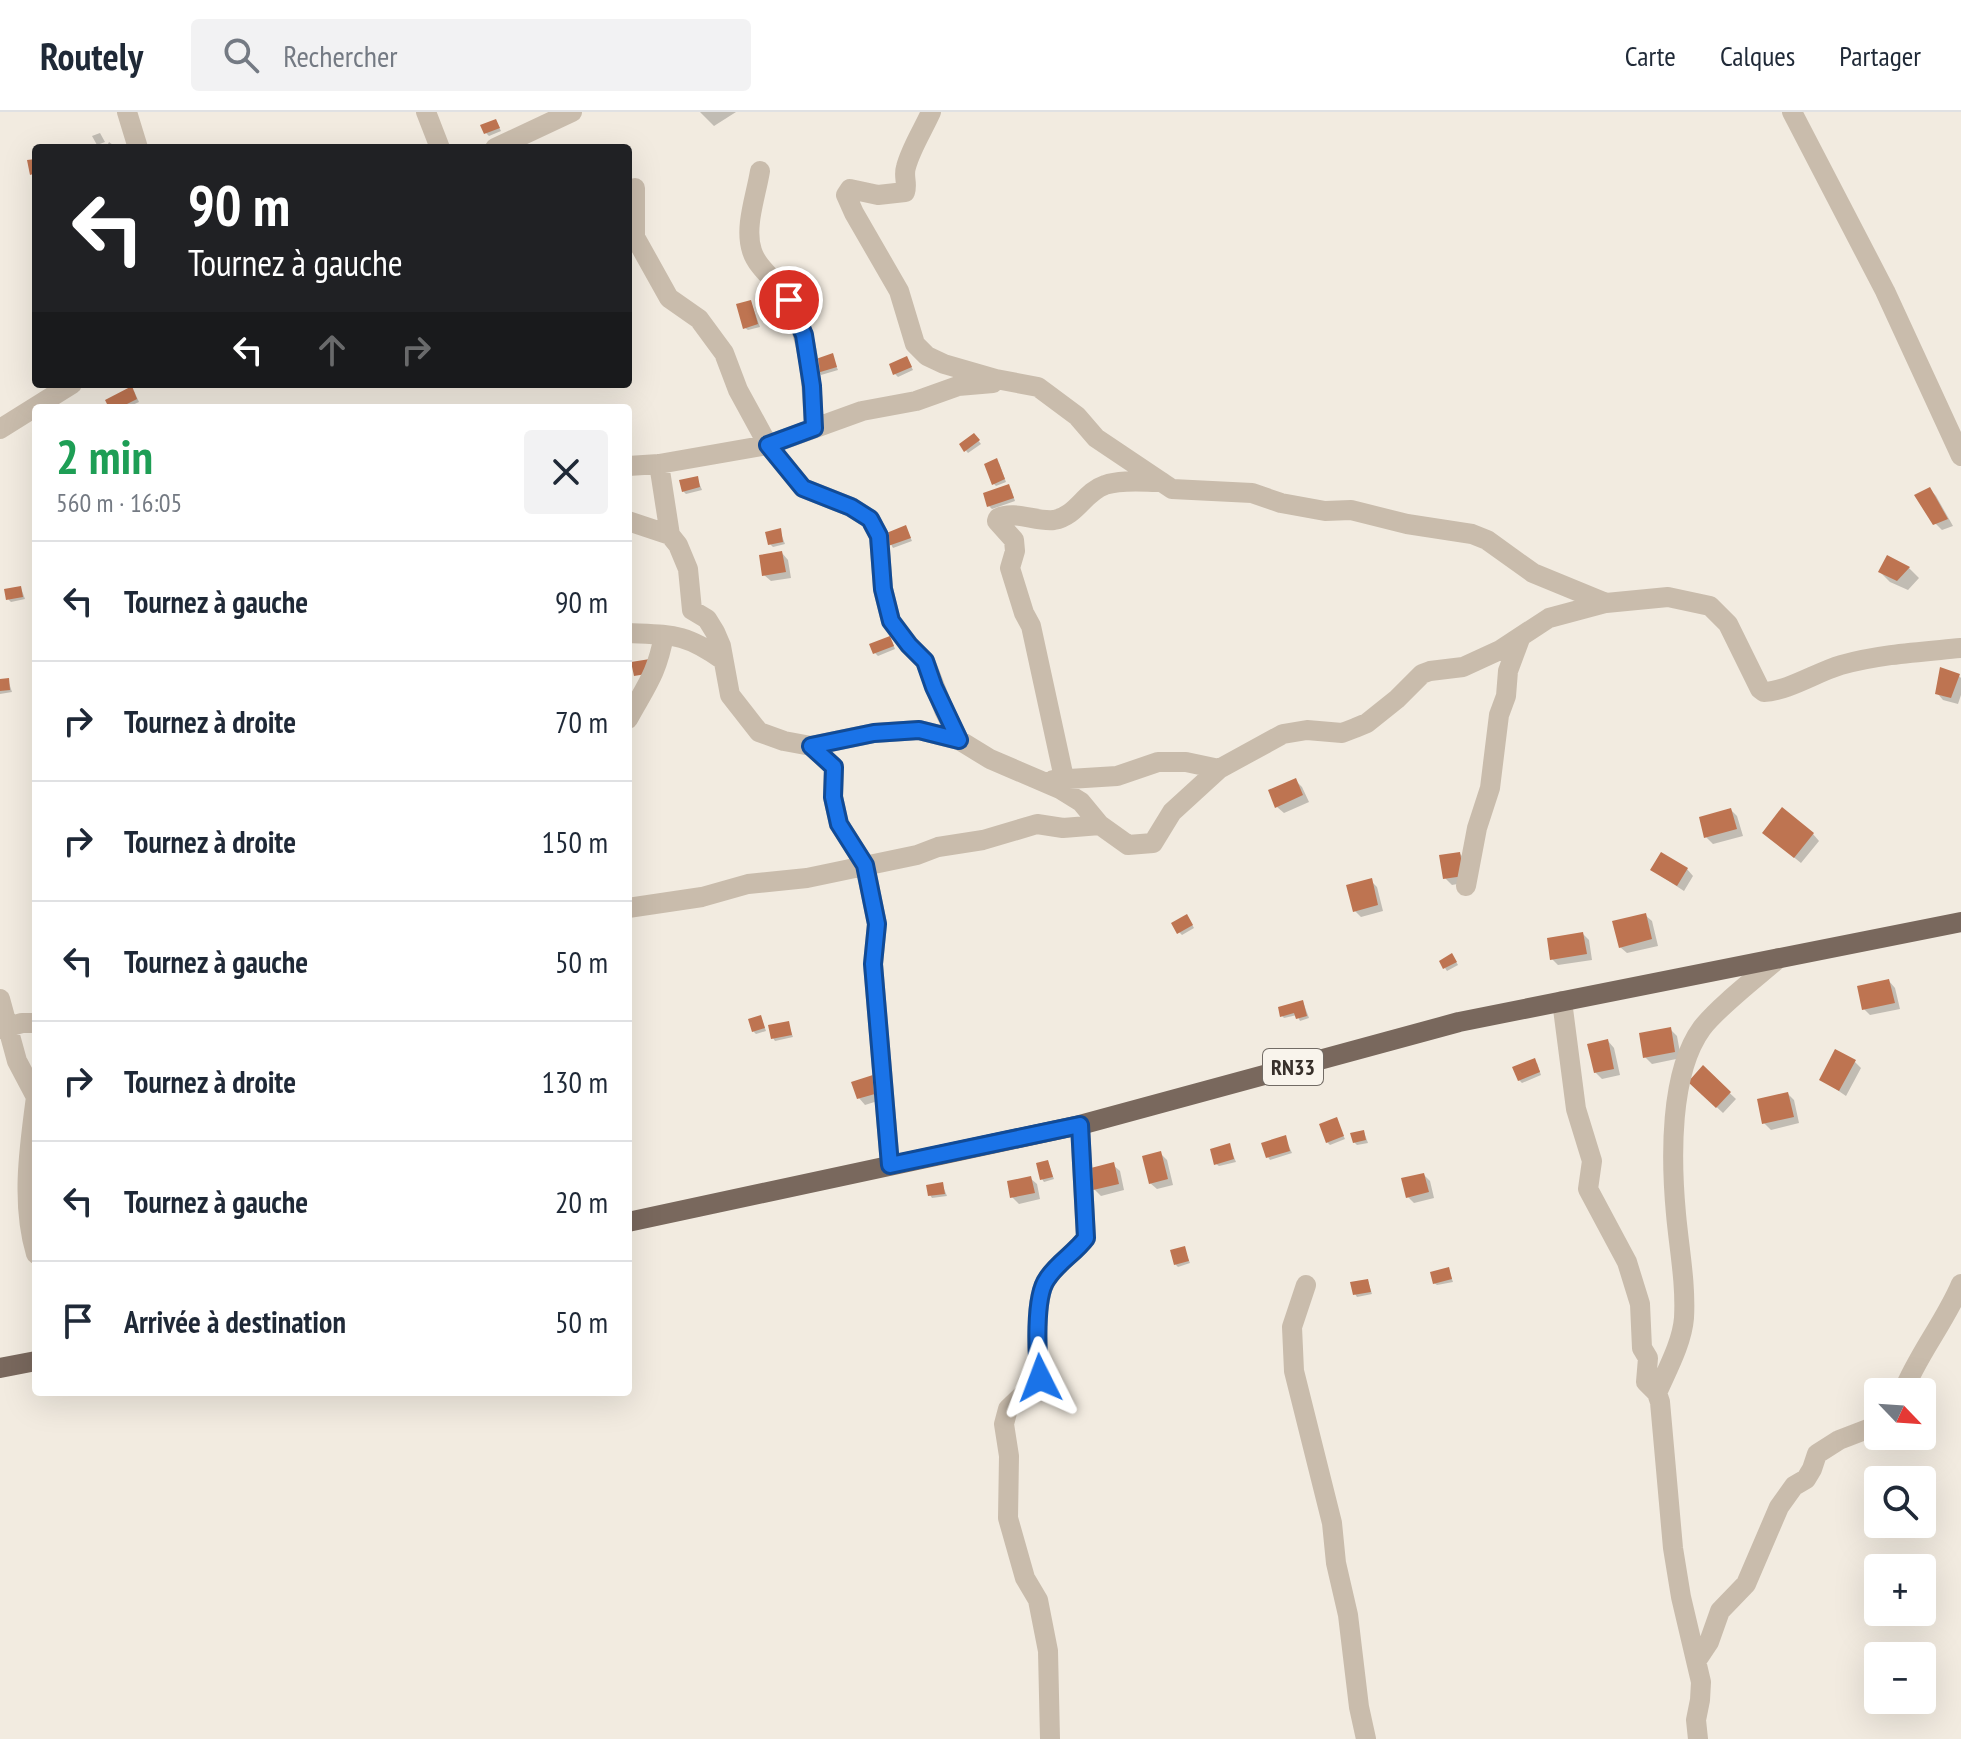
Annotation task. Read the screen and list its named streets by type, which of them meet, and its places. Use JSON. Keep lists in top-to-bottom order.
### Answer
{
  "streets": {
    "main road": ["RN33"]
  },
  "north": "bottom right",
  "page": {
    "header": "Routely",
    "search": "Rechercher",
    "nav": ["Carte", "Calques", "Partager"],
    "turn": ["90 m", "Tournez à gauche"],
    "heading": ["2 min", "560 m · 16:05"],
    "list": [
      {
        "name": "Tournez à gauche",
        "value": "90 m"
      },
      {
        "name": "Tournez à droite",
        "value": "70 m"
      },
      {
        "name": "Tournez à droite",
        "value": "150 m"
      },
      {
        "name": "Tournez à gauche",
        "value": "50 m"
      },
      {
        "name": "Tournez à droite",
        "value": "130 m"
      },
      {
        "name": "Tournez à gauche",
        "value": "20 m"
      },
      {
        "name": "Arrivée à destination",
        "value": "50 m"
      }
    ],
    "map_buttons": ["+", "−"]
  }
}
